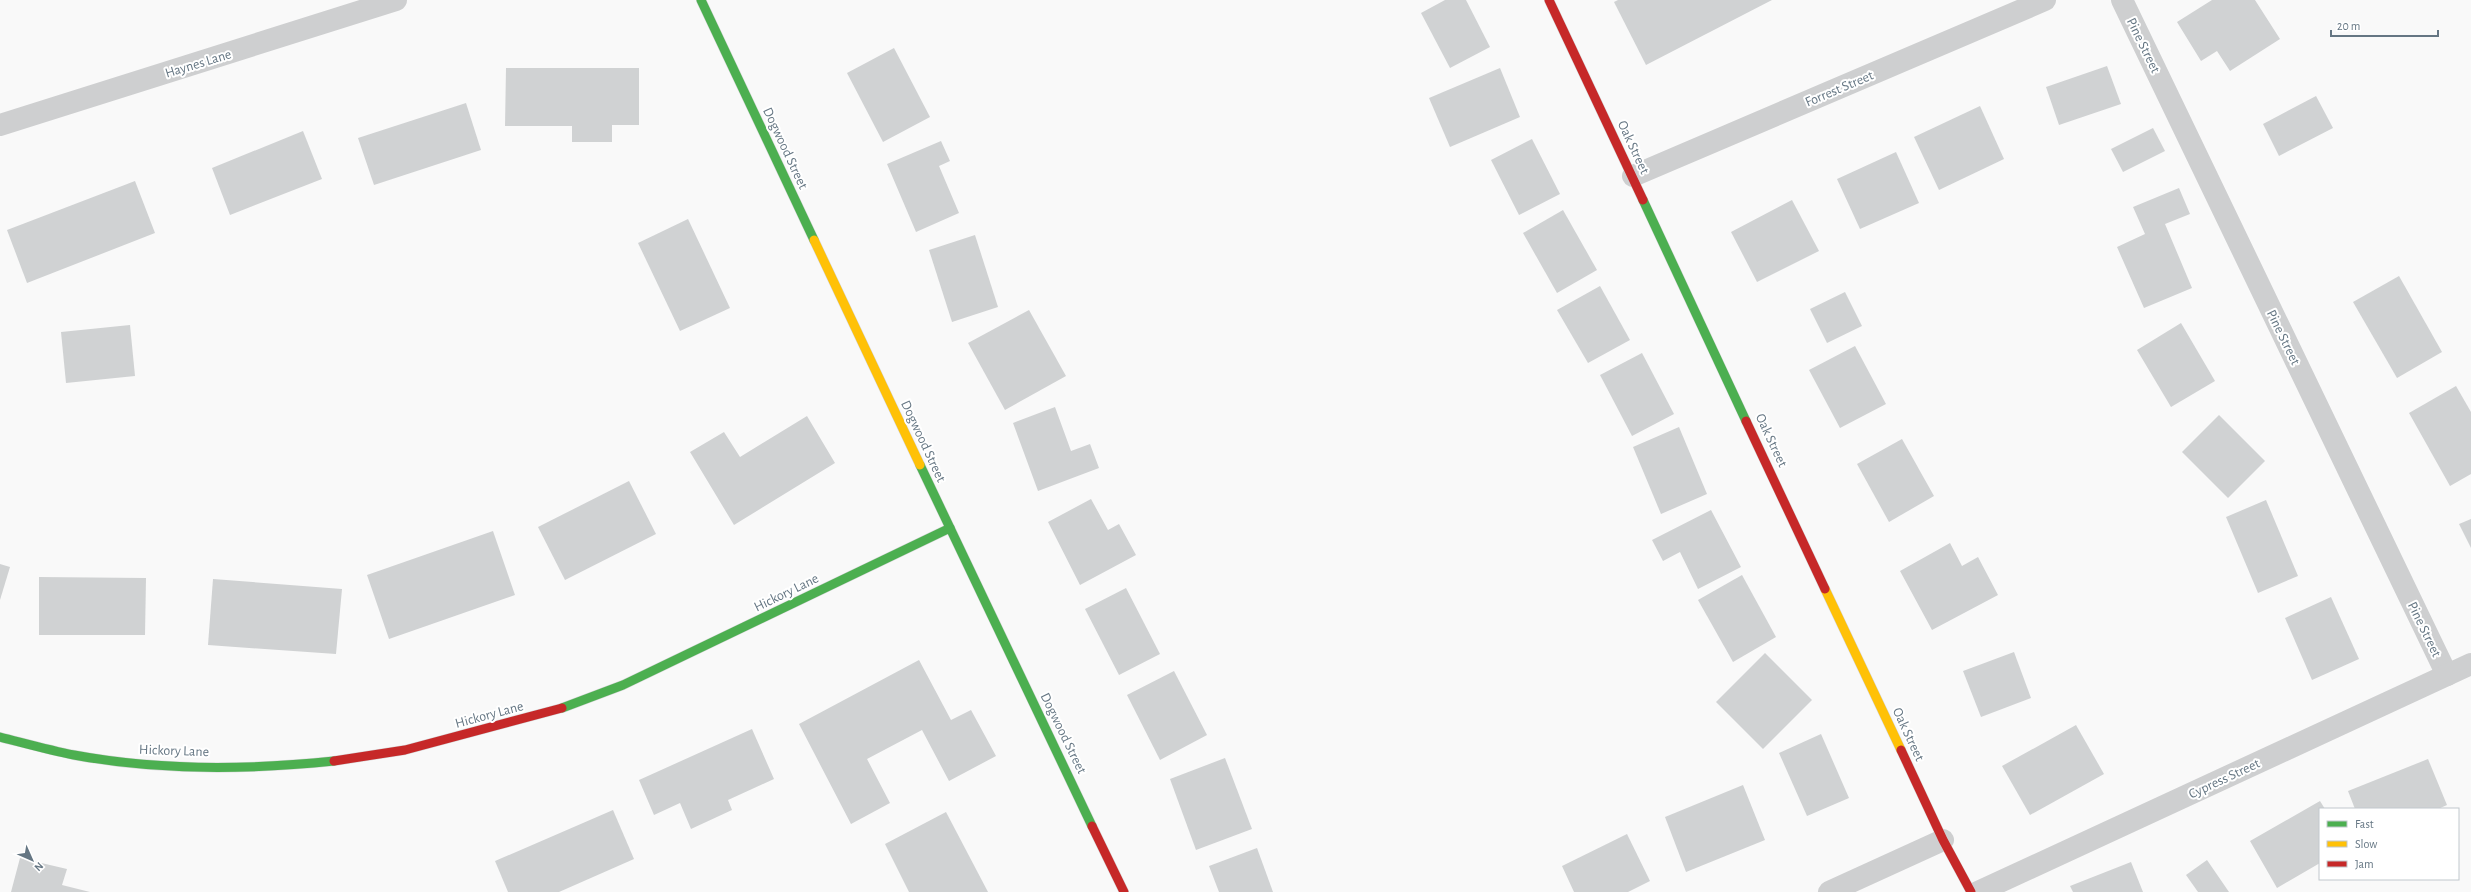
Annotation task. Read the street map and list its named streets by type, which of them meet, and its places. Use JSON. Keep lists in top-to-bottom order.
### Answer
{
  "streets": {
    "street": [
      "Pine Street",
      "Haynes Lane",
      "Forrest Street",
      "Oak Street",
      "Dogwood Street",
      "Hickory Lane",
      "Cypress Street"
    ]
  },
  "crossings": [
    ["Pine Street", "Cypress Street"],
    ["Forrest Street", "Oak Street"],
    ["Dogwood Street", "Hickory Lane"]
  ],
  "legend": ["Fast", "Slow", "Jam"],
  "scale_bar": "20 m",
  "north": "bottom right"
}
